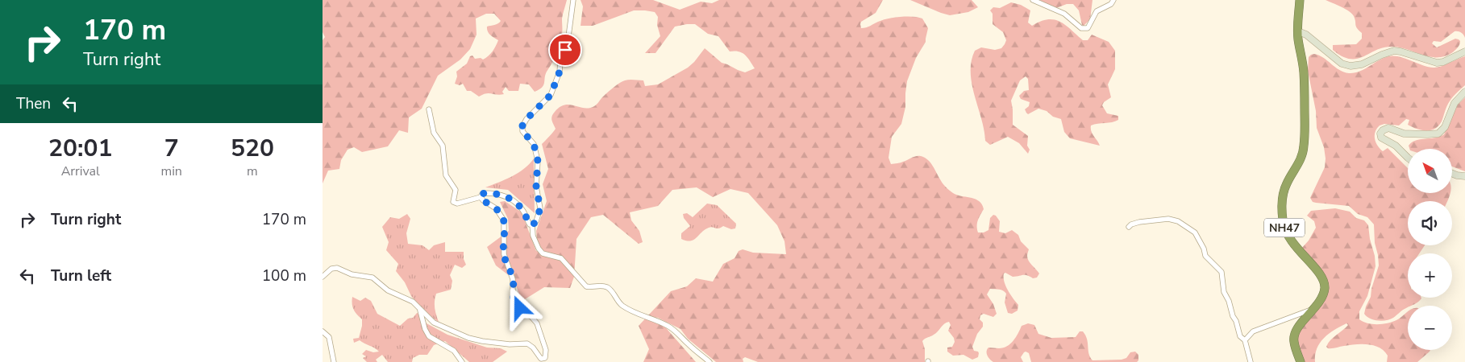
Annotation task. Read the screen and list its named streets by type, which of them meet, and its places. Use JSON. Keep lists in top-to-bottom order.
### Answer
{
  "streets": {
    "highway": ["NH47"]
  },
  "north": "top left",
  "page": {
    "turn": ["170 m", "Turn right"],
    "then": "Then",
    "eta": [
      "20:01",
      "Arrival",
      "7",
      "min",
      "520",
      "m"
    ],
    "map_buttons": ["+", "−"],
    "list": [
      {
        "name": "Turn right",
        "value": "170 m"
      },
      {
        "name": "Turn left",
        "value": "100 m"
      }
    ]
  }
}
